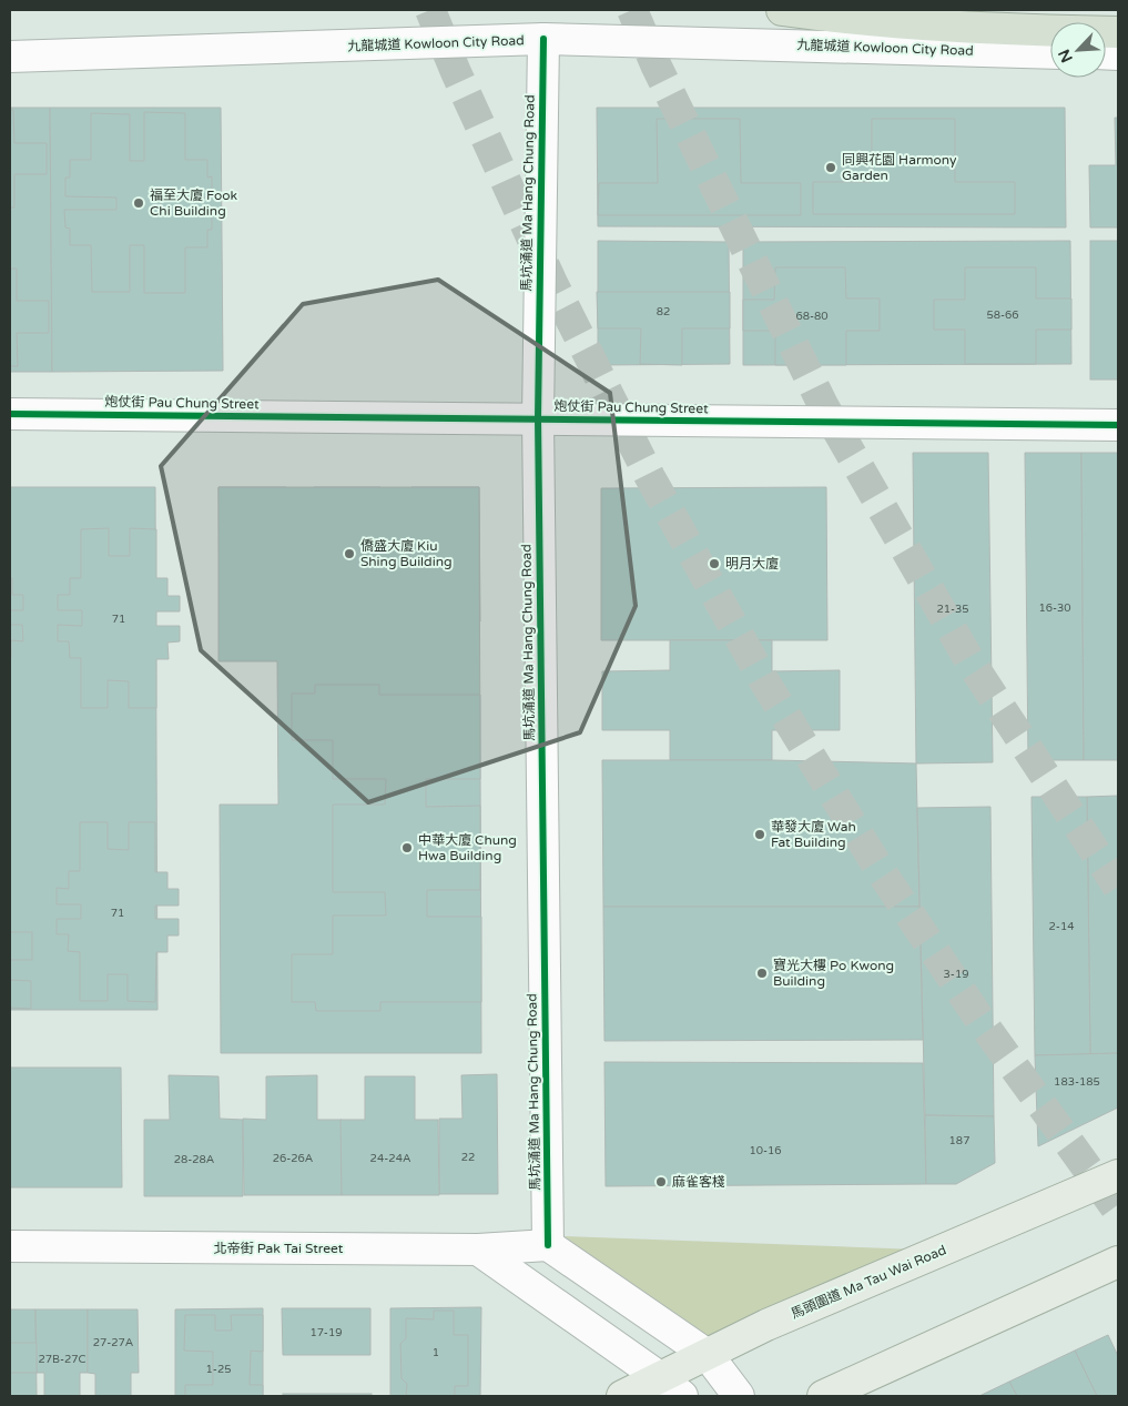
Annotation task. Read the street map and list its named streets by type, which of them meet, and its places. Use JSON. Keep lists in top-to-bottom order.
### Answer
{
  "streets": {
    "main road": ["馬頭圍道 Ma Tau Wai Road"],
    "street": [
      "九龍城道 Kowloon City Road",
      "馬坑涌道 Ma Hang Chung Road",
      "炮仗街 Pau Chung Street",
      "北帝街 Pak Tai Street"
    ]
  },
  "crossings": [
    ["九龍城道 Kowloon City Road", "馬坑涌道 Ma Hang Chung Road"],
    ["馬坑涌道 Ma Hang Chung Road", "炮仗街 Pau Chung Street"],
    ["馬坑涌道 Ma Hang Chung Road", "北帝街 Pak Tai Street"]
  ],
  "places": [
    "同興花園 Harmony Garden",
    "福至大廈 Fook Chi Building",
    "僑盛大廈 Kiu Shing Building",
    "明月大廈",
    "華發大廈 Wah Fat Building",
    "中華大廈 Chung Hwa Building",
    "寶光大樓 Po Kwong Building",
    "麻雀客棧"
  ],
  "house_numbers": [
    "82",
    "58-66",
    "68-80",
    "16-30",
    "21-35",
    "71",
    "71",
    "2-14",
    "3-19",
    "183-185",
    "187",
    "10-16",
    "22",
    "26-26A",
    "24-24A",
    "28-28A",
    "17-19",
    "27-27A",
    "1",
    "27B-27C",
    "1-25"
  ],
  "north": "bottom left"
}
